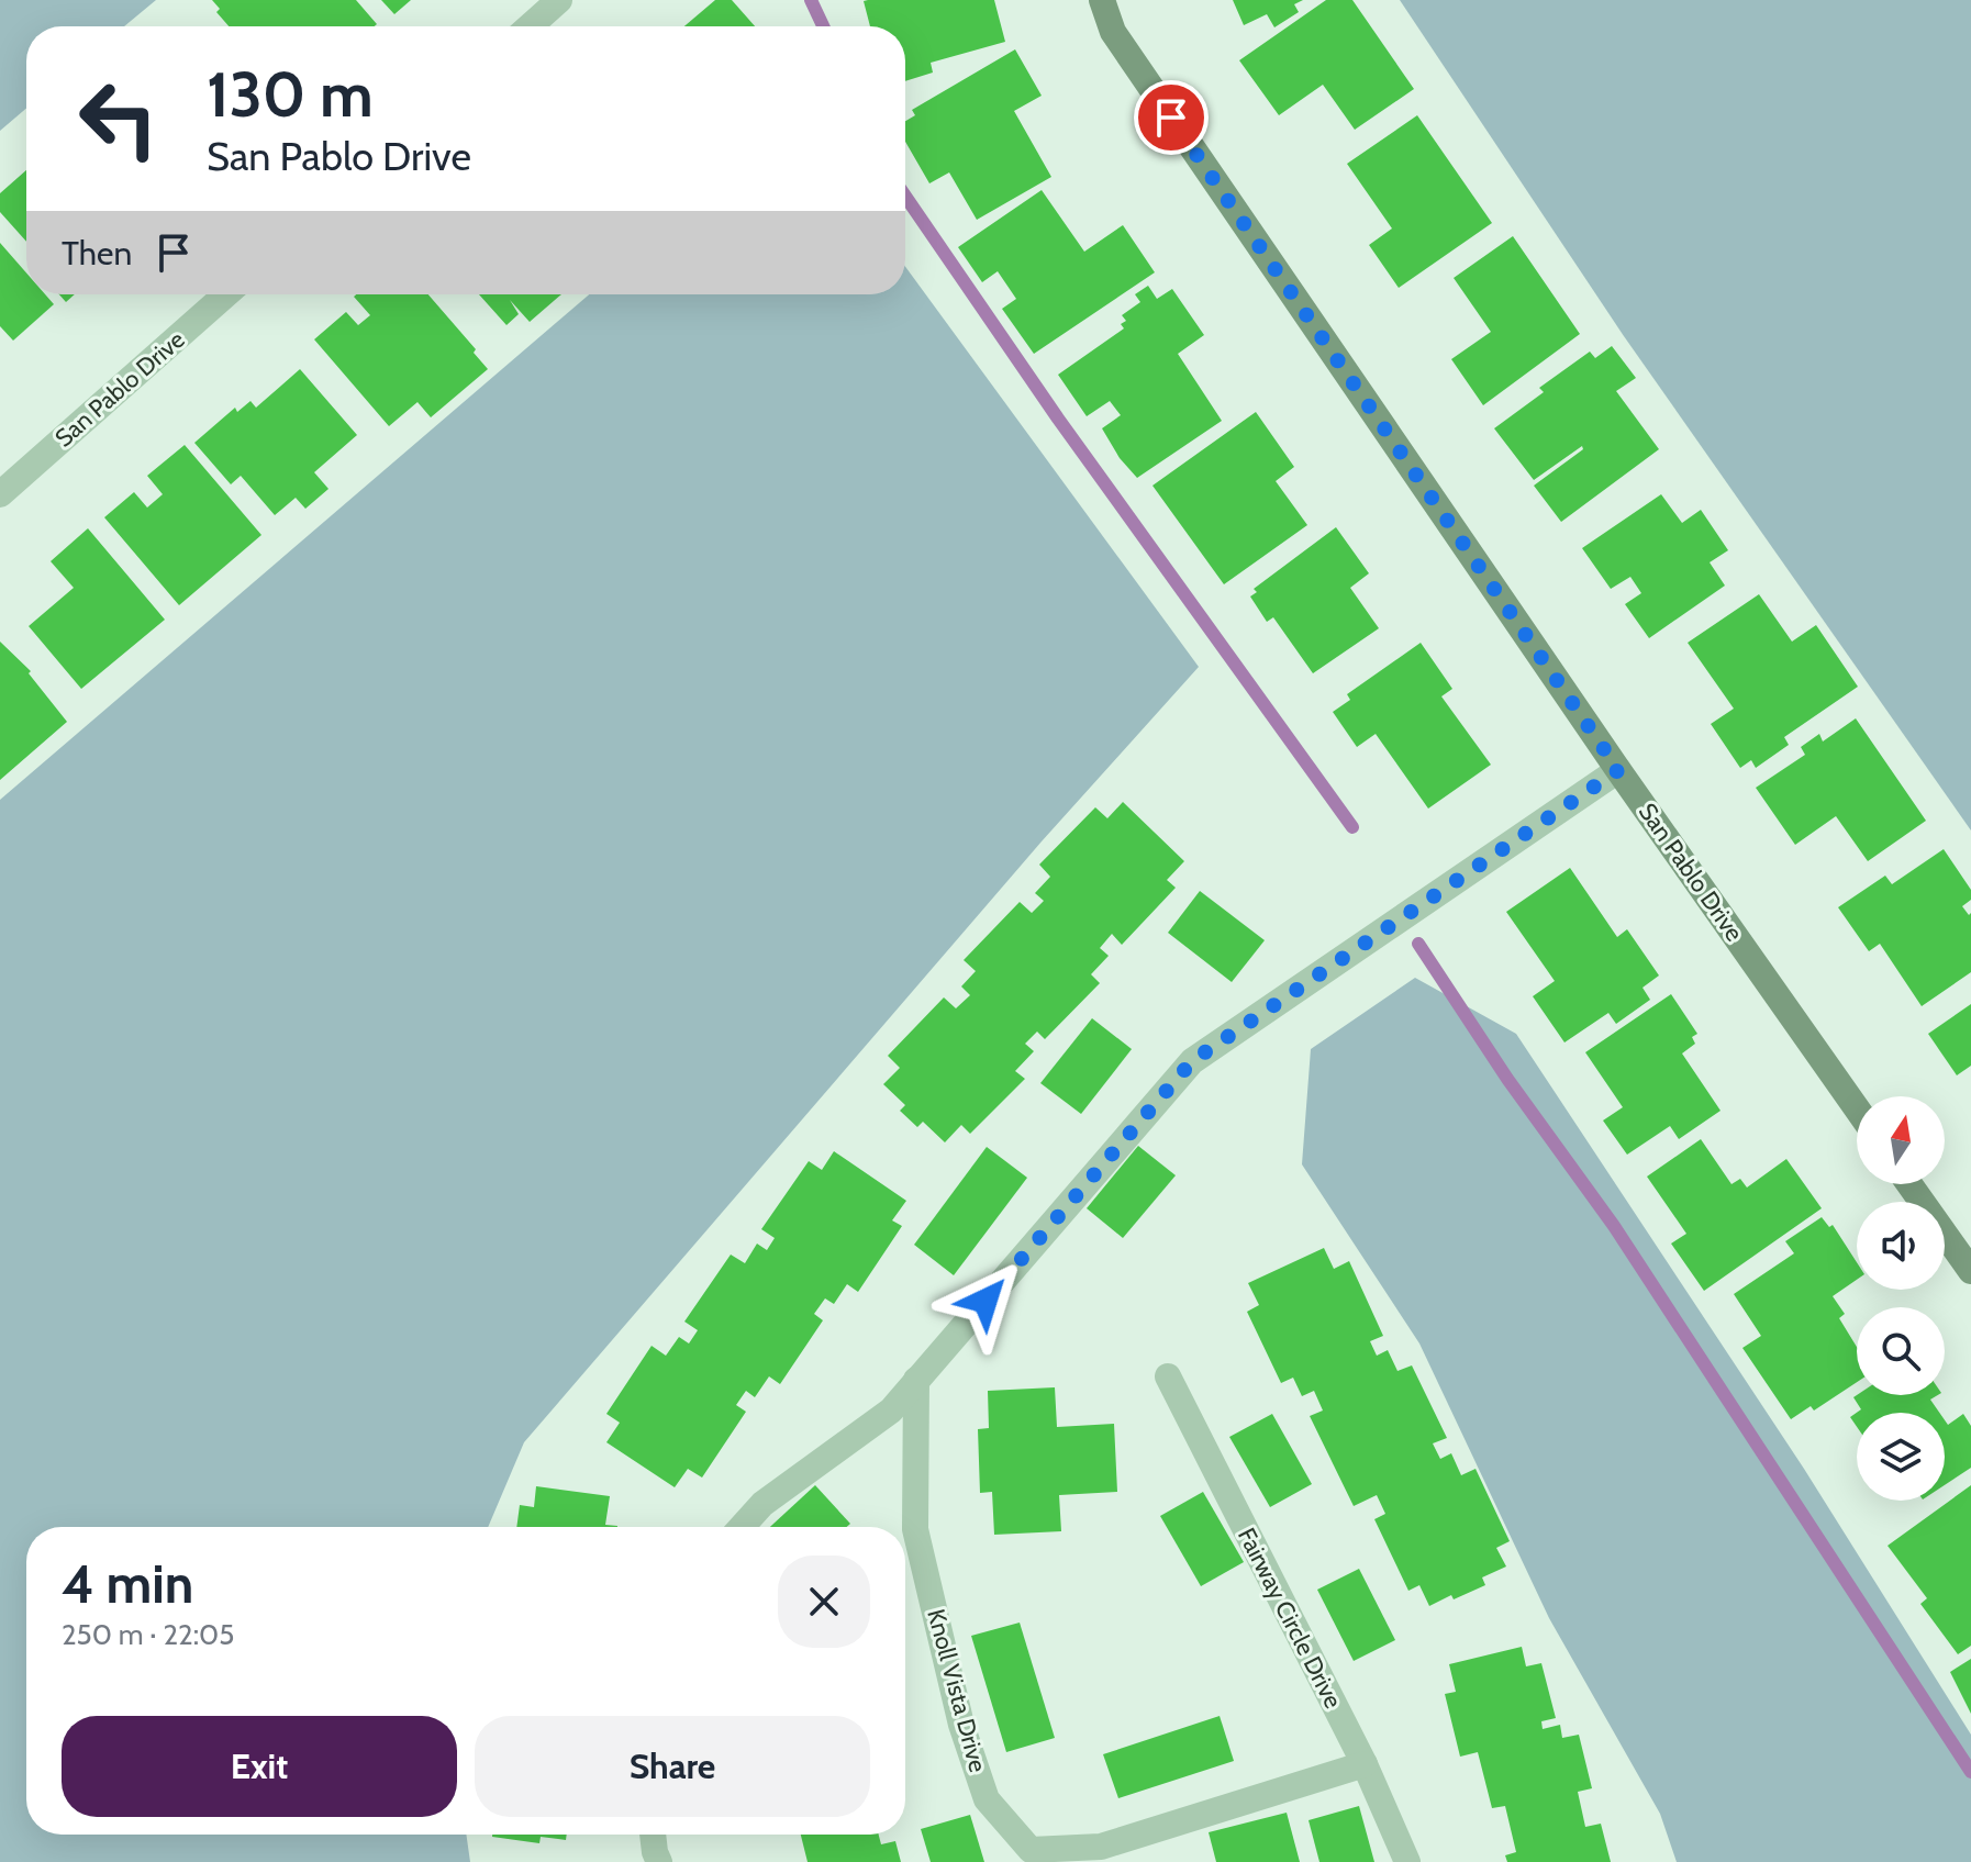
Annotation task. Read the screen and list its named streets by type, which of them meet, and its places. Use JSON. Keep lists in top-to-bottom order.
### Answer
{
  "streets": {
    "street": ["San Pablo Drive", "Fairway Circle Drive", "Knoll Vista Drive"]
  },
  "crossings": [
    ["Fairway Circle Drive", "Knoll Vista Drive"]
  ],
  "north": "top",
  "page": {
    "turn": ["130 m", "San Pablo Drive"],
    "then": "Then",
    "heading": ["4 min", "250 m · 22:05"],
    "buttons": ["Exit", "Share"]
  }
}
